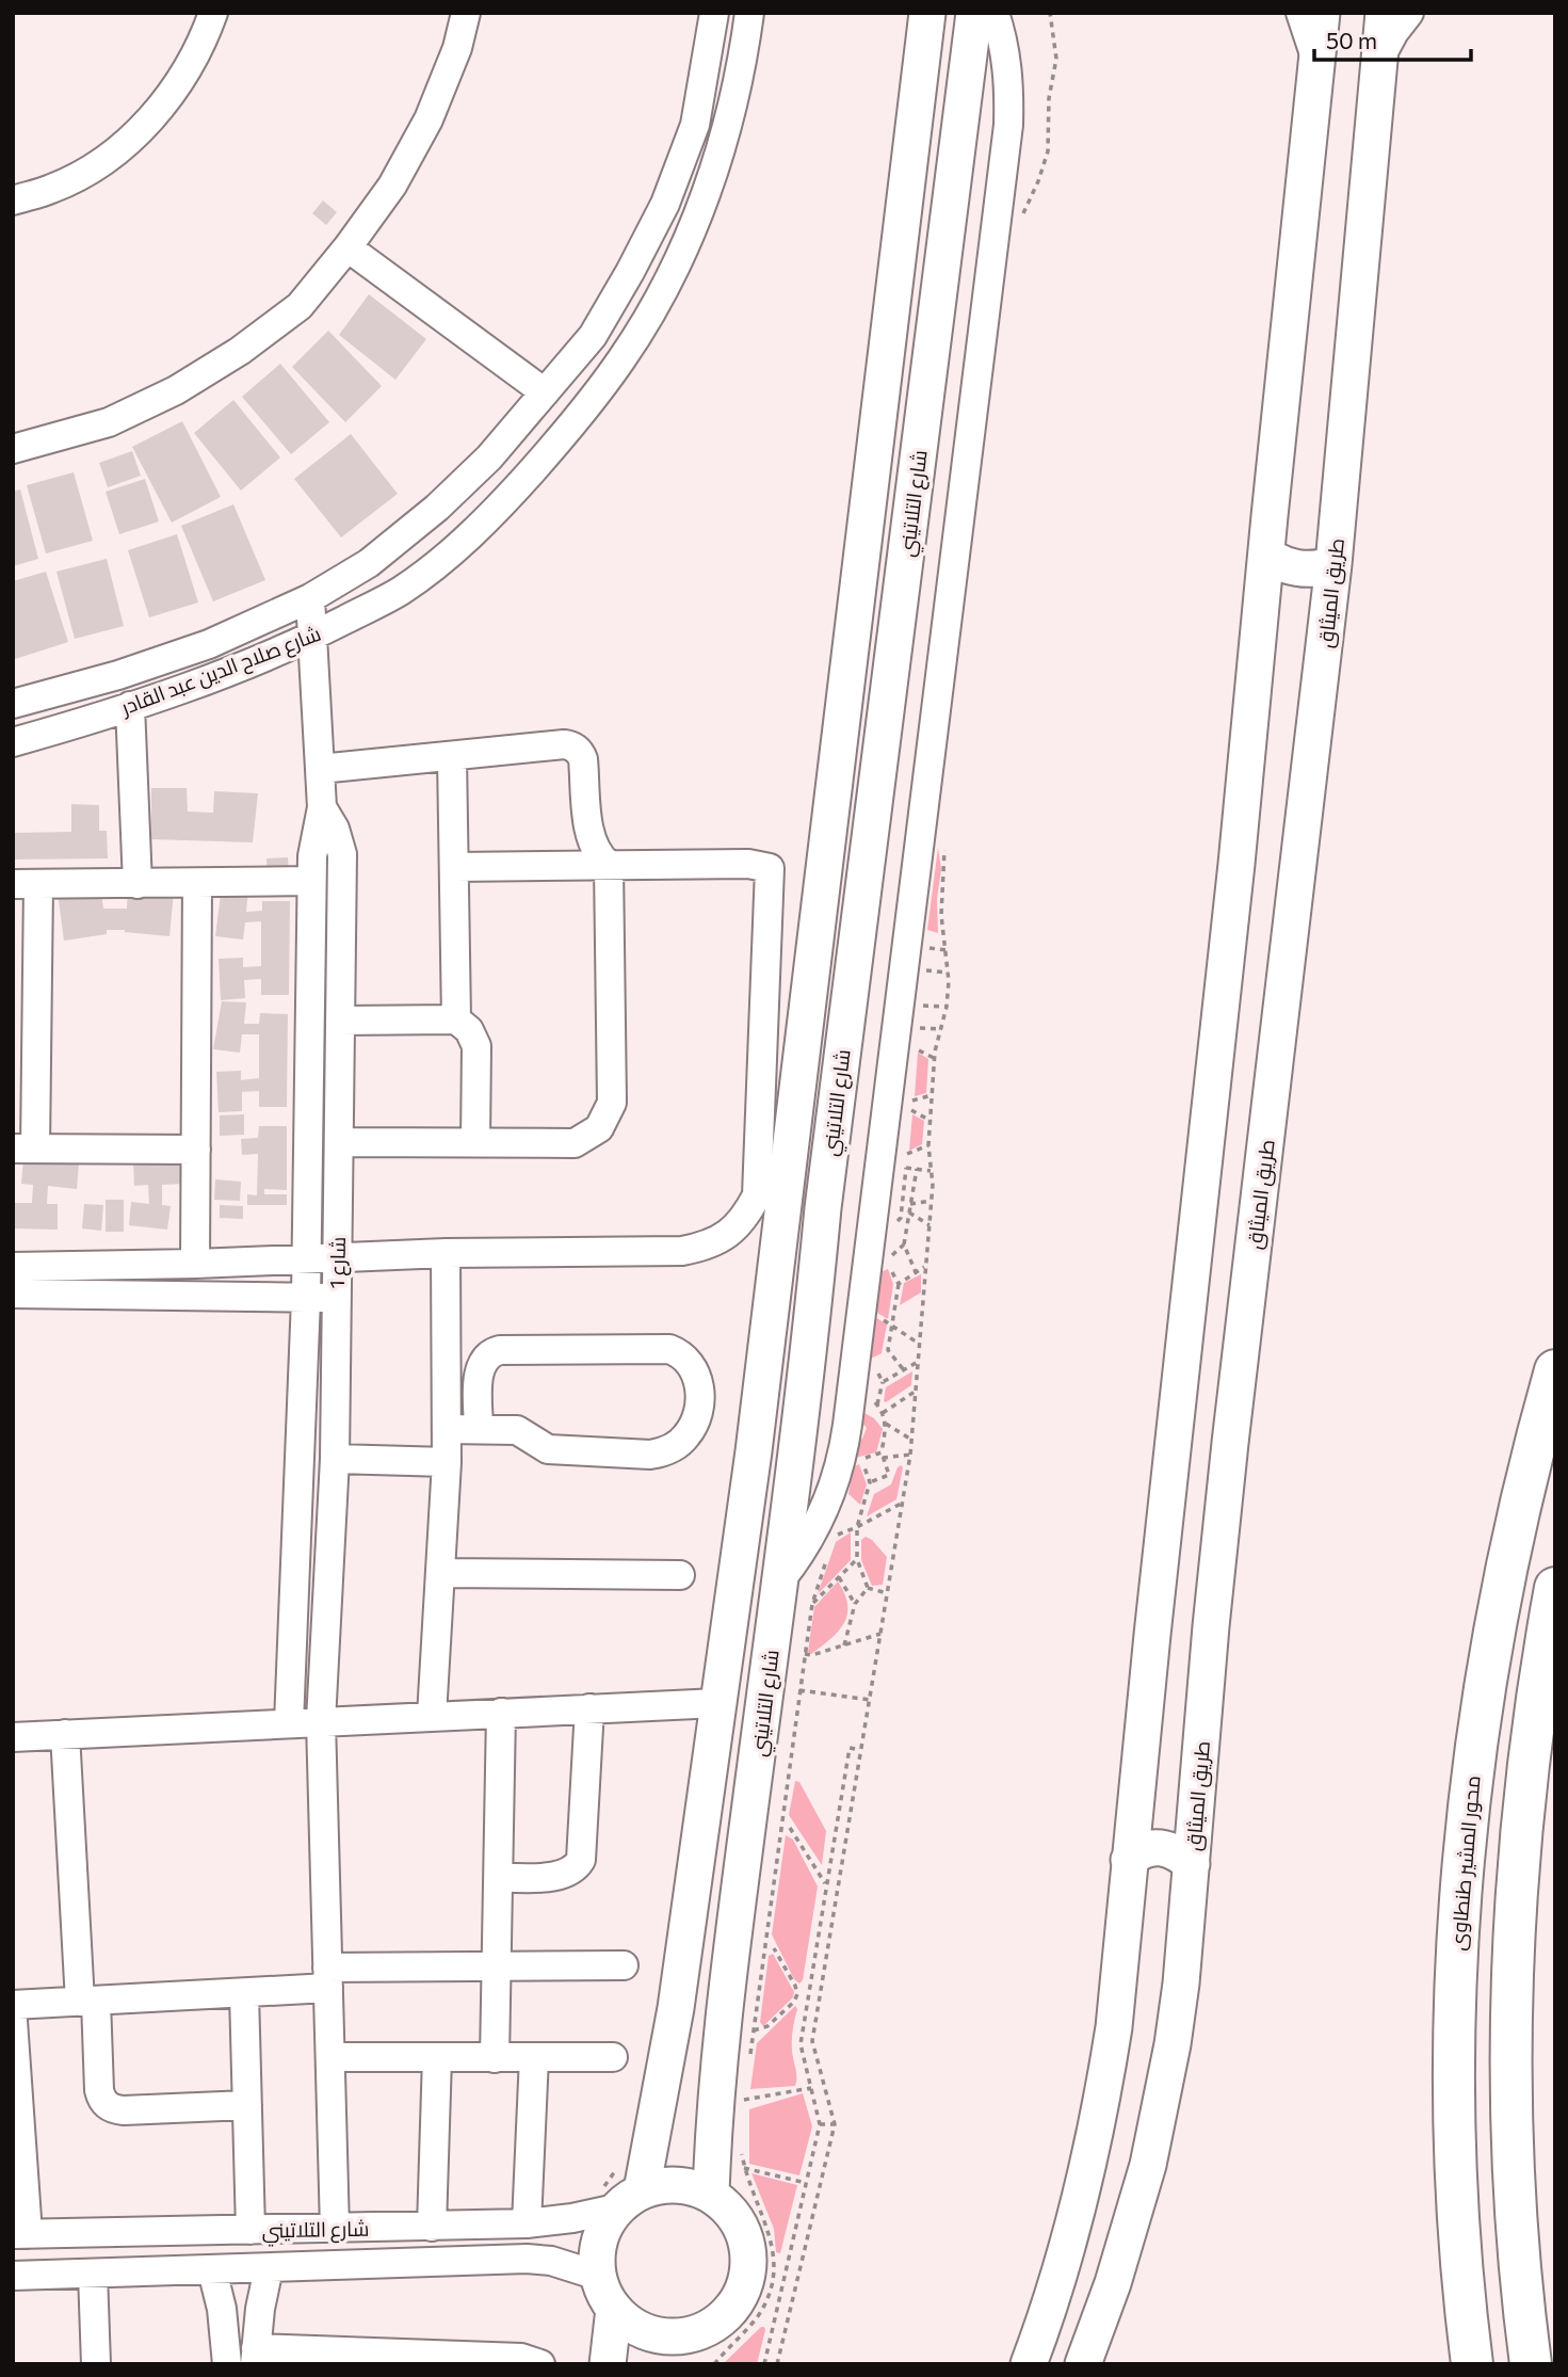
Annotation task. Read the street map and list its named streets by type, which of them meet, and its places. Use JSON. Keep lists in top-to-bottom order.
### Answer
{
  "streets": {
    "highway": ["محور المشير طنطاوى"],
    "main road": ["شارع التلاتيني", "طريق الميثاق"],
    "street": ["شارع صلاح الدين عبد القادر", "شارع 1"]
  },
  "crossings": [
    ["شارع التلاتيني", "شارع 1"],
    ["شارع صلاح الدين عبد القادر", "شارع 1"]
  ],
  "scale_bar": "50 m"
}
